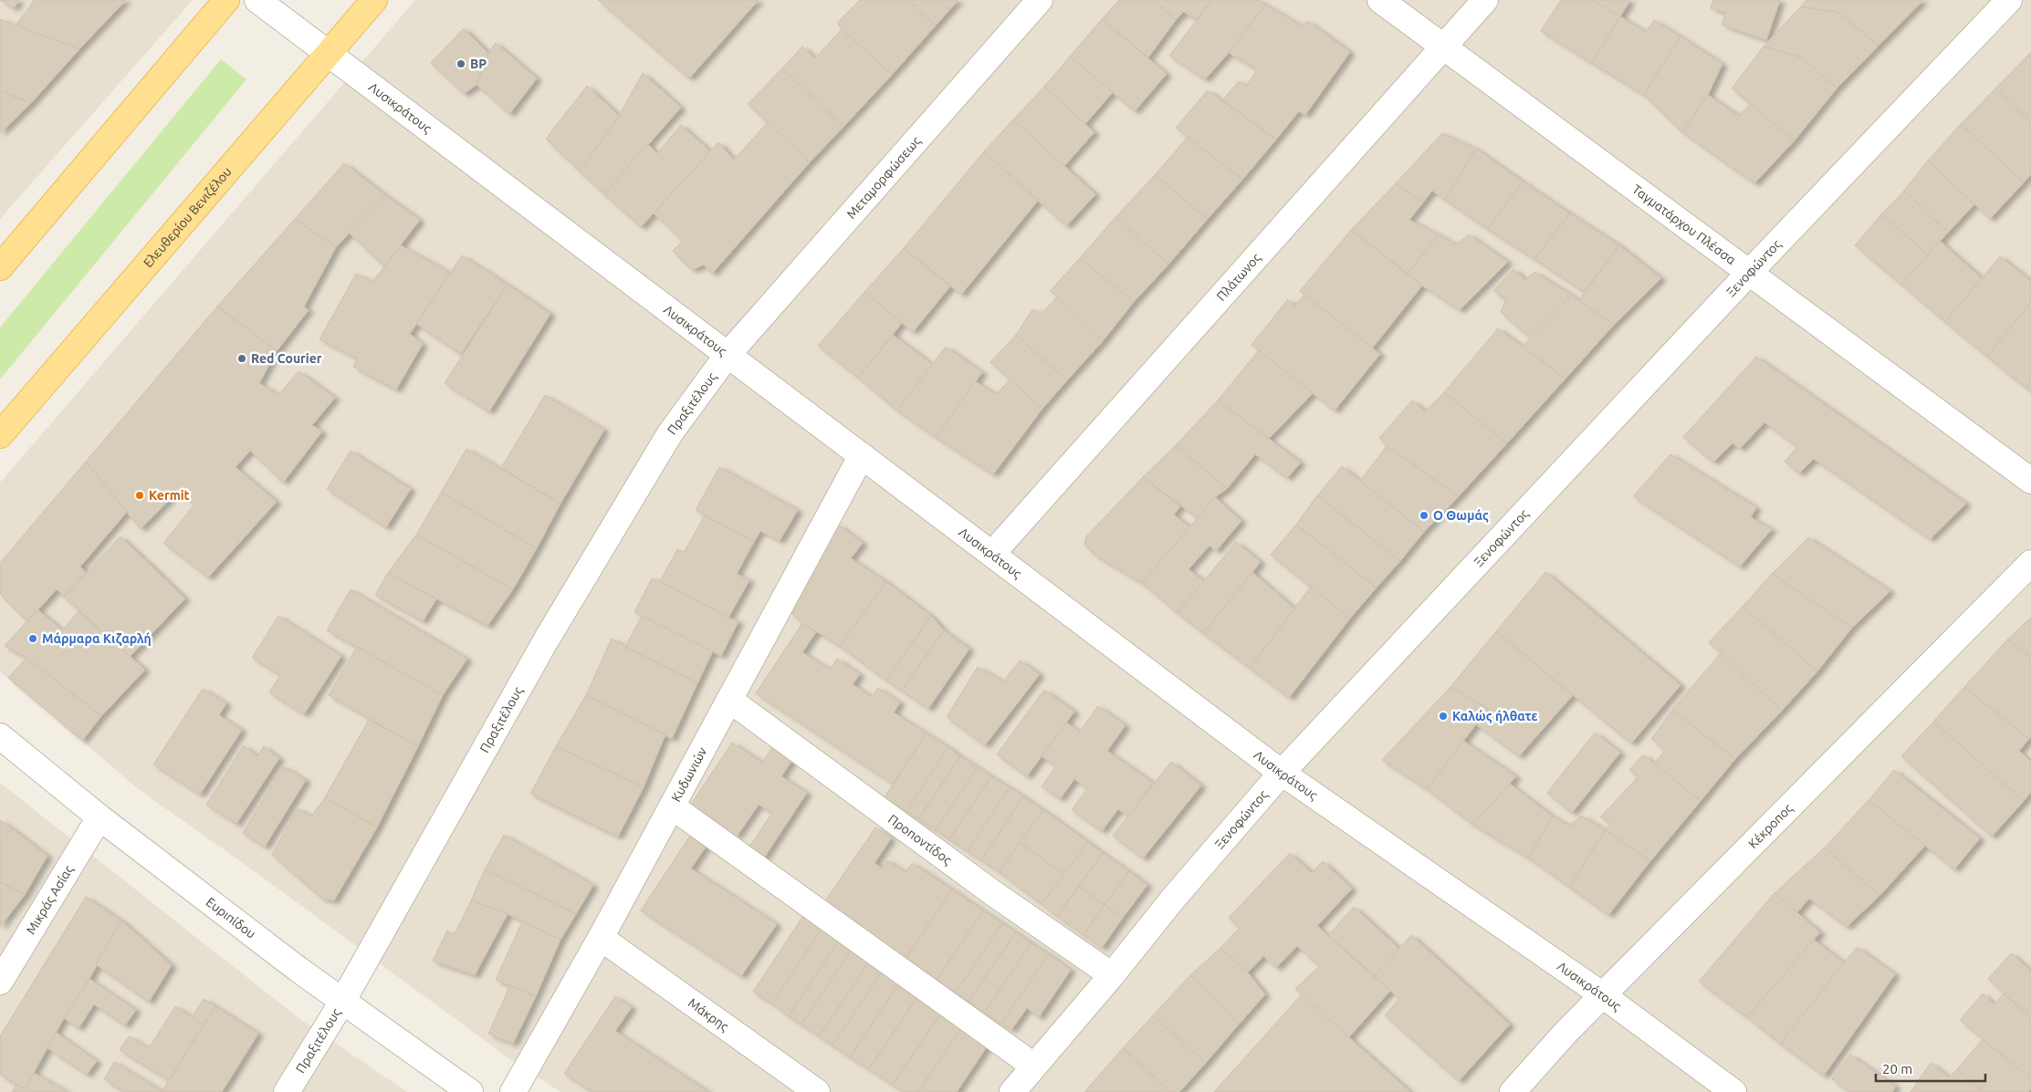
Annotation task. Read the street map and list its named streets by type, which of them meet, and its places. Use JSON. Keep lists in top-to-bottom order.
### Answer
{
  "streets": {
    "main road": ["Ελευθερίου Βενιζέλου"],
    "street": [
      "Λυσικράτους",
      "Μεταμορφώσεως",
      "Ταγματάρχου Πλέσσα",
      "Ξενοφώντος",
      "Πλάτωνος",
      "Πραξιτέλους",
      "Κυδωνιών",
      "Κέκροπος",
      "Προποντίδος",
      "Μικράς Ασίας",
      "Ευριπίδου",
      "Μάκρης"
    ]
  },
  "crossings": [
    ["Λυσικράτους", "Μεταμορφώσεως"],
    ["Λυσικράτους", "Ελευθερίου Βενιζέλου"],
    ["Λυσικράτους", "Ξενοφώντος"],
    ["Λυσικράτους", "Πλάτωνος"],
    ["Λυσικράτους", "Πραξιτέλους"],
    ["Λυσικράτους", "Κυδωνιών"],
    ["Λυσικράτους", "Κέκροπος"],
    ["Μεταμορφώσεως", "Πραξιτέλους"],
    ["Ταγματάρχου Πλέσσα", "Ξενοφώντος"],
    ["Ταγματάρχου Πλέσσα", "Πλάτωνος"],
    ["Ξενοφώντος", "Προποντίδος"],
    ["Πραξιτέλους", "Ευριπίδου"],
    ["Κυδωνιών", "Προποντίδος"],
    ["Κυδωνιών", "Μάκρης"],
    ["Μικράς Ασίας", "Ευριπίδου"]
  ],
  "places": [
    "BP",
    "Red Courier",
    "Kermit",
    "Ο Θωμάς",
    "Μάρμαρα Κιζαρλή",
    "Καλώς ήλθατε"
  ],
  "scale_bar": "20 m"
}
